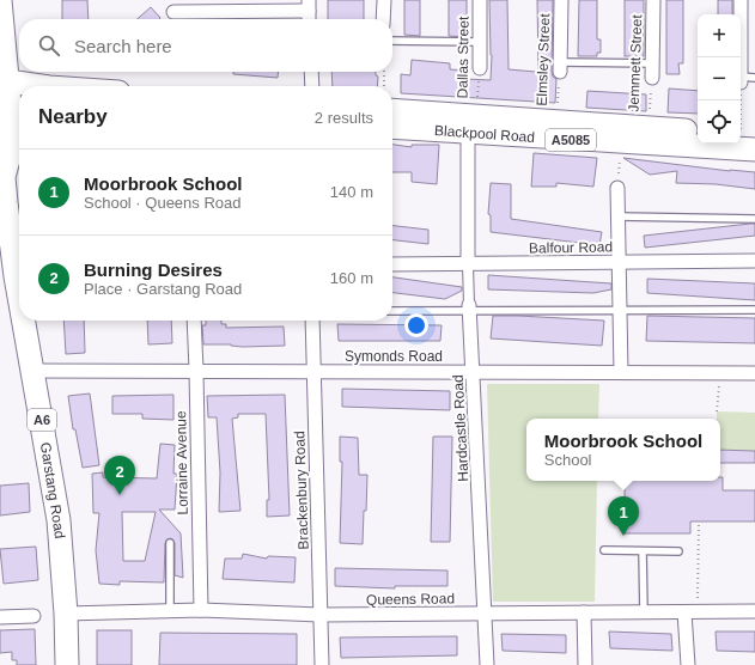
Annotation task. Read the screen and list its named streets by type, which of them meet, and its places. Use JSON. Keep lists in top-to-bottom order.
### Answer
{
  "streets": {
    "highway": [
      "Blackpool Road",
      "A5085",
      "A6",
      "Garstang Road"
    ],
    "street": [
      "Dallas Street",
      "Elmsley Street",
      "Jemmett Street",
      "Balfour Road",
      "Symonds Road",
      "Hardcastle Road",
      "Lorraine Avenue",
      "Brackenbury Road",
      "Queens Road"
    ]
  },
  "crossings": [
    ["Dallas Street", "Blackpool Road"],
    ["Dallas Street", "Hardcastle Road"],
    ["Elmsley Street", "Blackpool Road"],
    ["Jemmett Street", "Blackpool Road"],
    ["Blackpool Road", "Hardcastle Road"],
    ["Balfour Road", "Hardcastle Road"],
    ["Symonds Road", "Hardcastle Road"],
    ["Symonds Road", "Lorraine Avenue"],
    ["Symonds Road", "Garstang Road"],
    ["Symonds Road", "Brackenbury Road"],
    ["Hardcastle Road", "Queens Road"],
    ["Lorraine Avenue", "Queens Road"],
    ["Garstang Road", "Queens Road"],
    ["Brackenbury Road", "Queens Road"]
  ],
  "page": {
    "map_buttons": ["+", "−"],
    "search": "Search here",
    "heading": ["Nearby", "2 results"],
    "list": [
      {
        "mark": "1",
        "name": "Moorbrook School",
        "note": "School · Queens Road",
        "value": "140 m"
      },
      {
        "mark": "2",
        "name": "Burning Desires",
        "note": "Place · Garstang Road",
        "value": "160 m"
      }
    ],
    "popup": ["Moorbrook School", "School"],
    "pins": ["2", "1"]
  }
}
